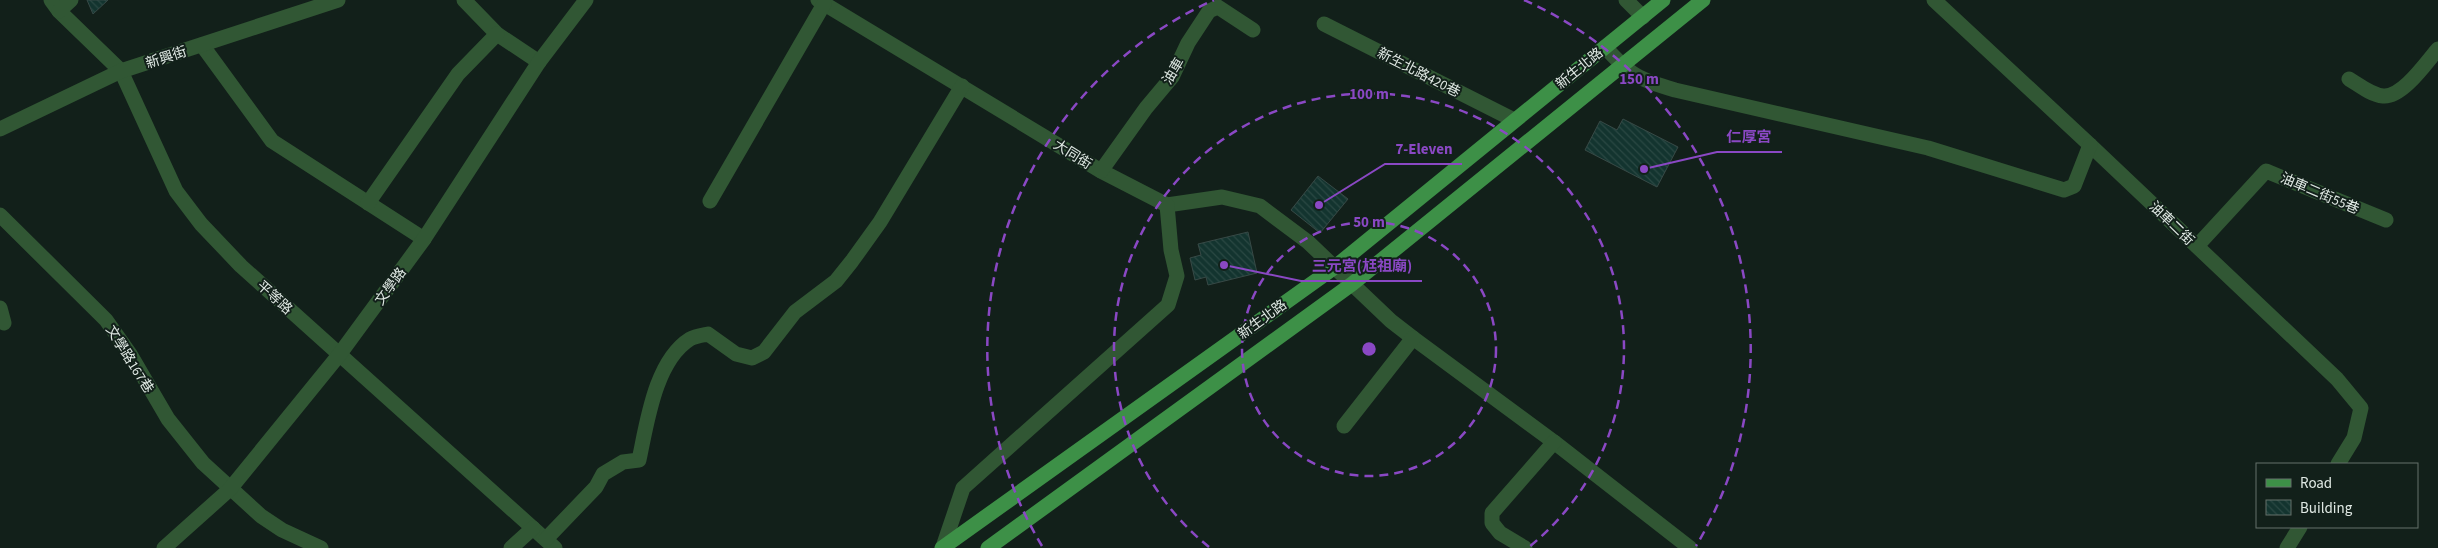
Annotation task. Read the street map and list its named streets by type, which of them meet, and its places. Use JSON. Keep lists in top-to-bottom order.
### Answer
{
  "streets": {
    "main road": ["新生北路"],
    "street": [
      "新興街",
      "油車",
      "新生北路420巷",
      "大同街",
      "油車二街55巷",
      "油車二街",
      "文學路",
      "平等路",
      "文學路167巷"
    ]
  },
  "crossings": [
    ["新興街", "平等路"],
    ["新生北路", "新生北路420巷"],
    ["油車", "大同街"],
    ["油車二街55巷", "油車二街"],
    ["文學路", "平等路"],
    ["文學路", "文學路167巷"]
  ],
  "places": ["仁厚宮", "7-Eleven", "三元宮(尪祖廟)"],
  "legend": ["Road", "Building"],
  "rings": ["150 m", "100 m", "50 m"]
}
